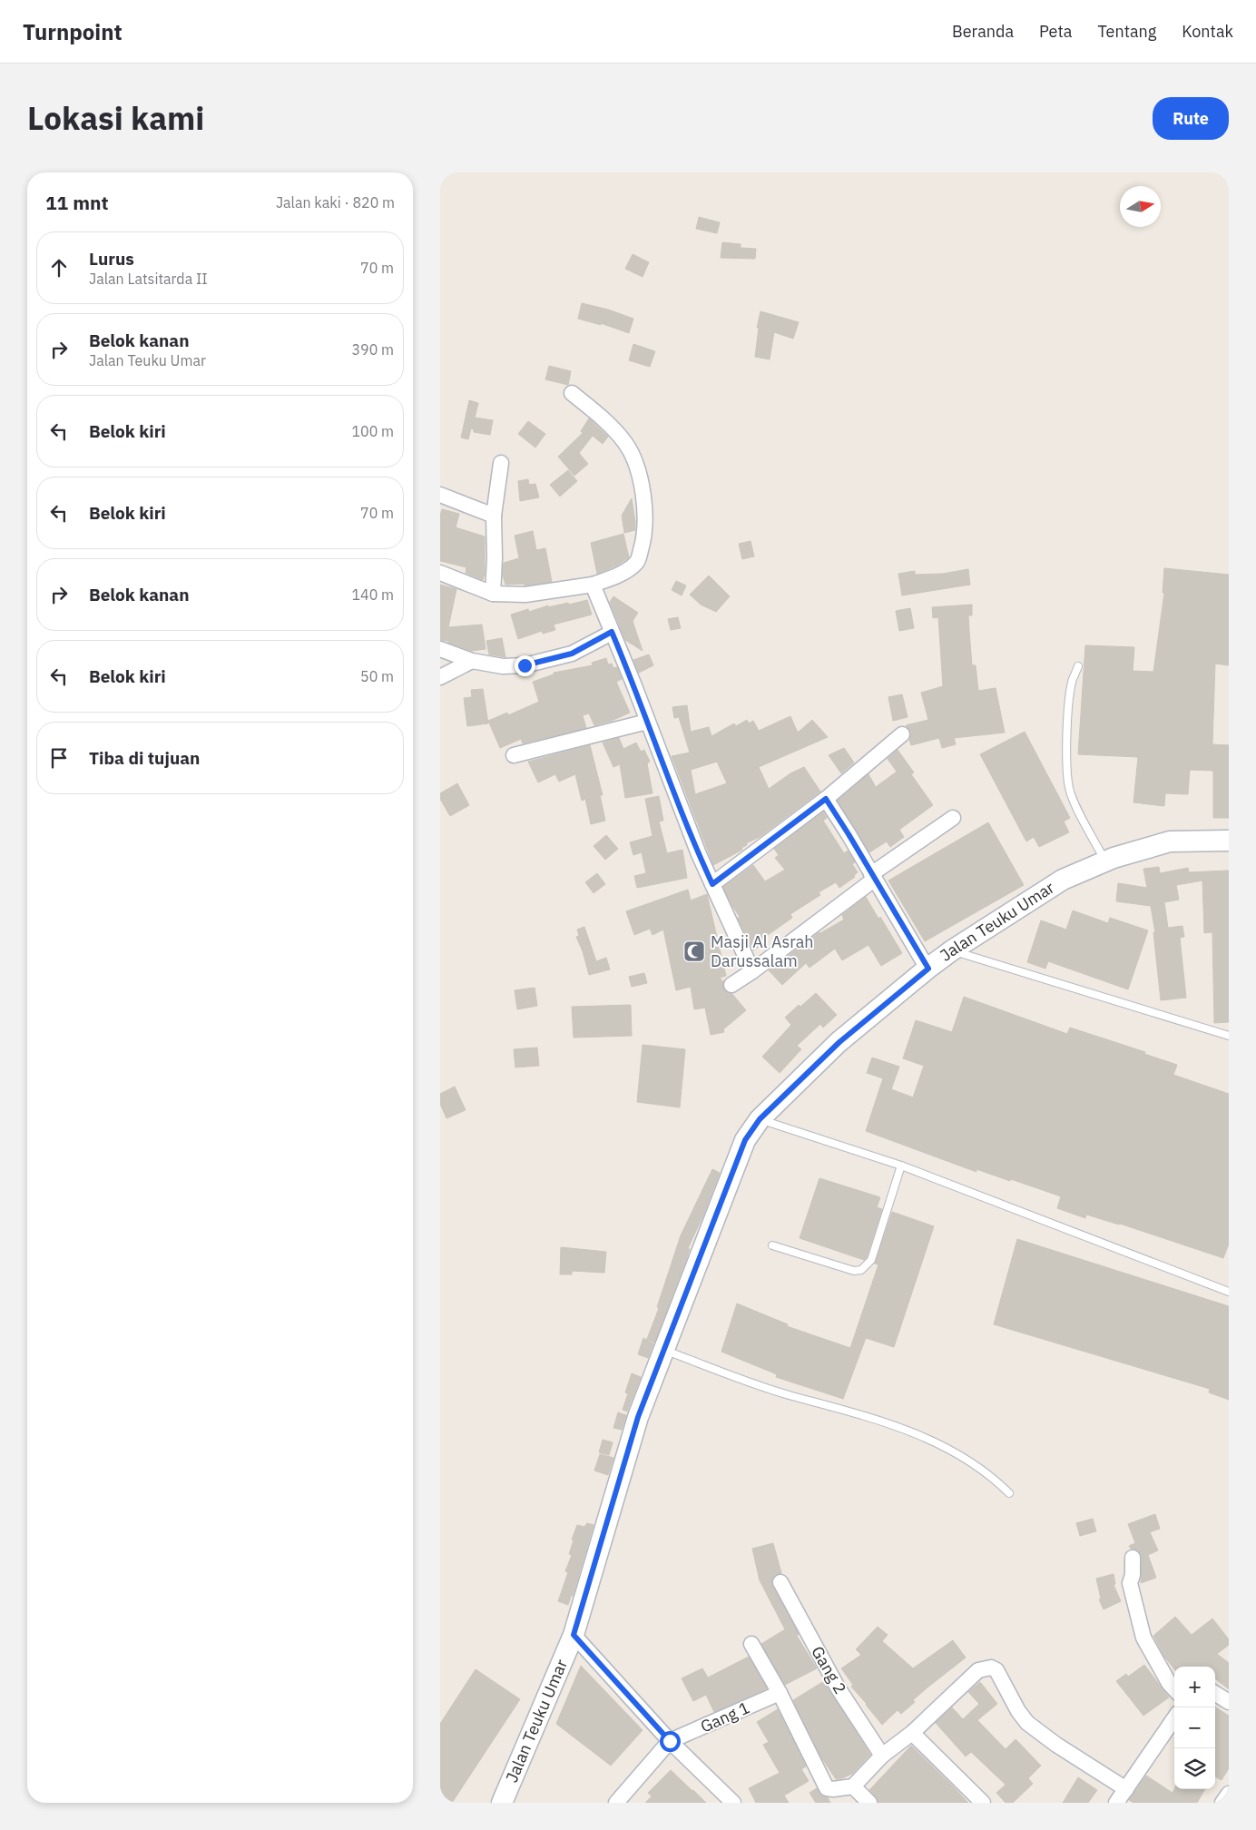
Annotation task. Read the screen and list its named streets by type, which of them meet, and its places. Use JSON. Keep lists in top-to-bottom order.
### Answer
{
  "streets": {
    "main road": ["Jalan Teuku Umar"],
    "street": ["Gang 2", "Gang 1"]
  },
  "places": {
    "mosque": ["Masji Al Asrah Darussalam"]
  },
  "north": "right",
  "page": {
    "header": "Turnpoint",
    "nav": [
      "Beranda",
      "Peta",
      "Tentang",
      "Kontak"
    ],
    "title": "Lokasi kami",
    "buttons": "Rute",
    "heading": ["11 mnt", "Jalan kaki · 820 m"],
    "list": [
      ["Lurus", "Jalan Latsitarda II", "70 m"],
      ["Belok kanan", "Jalan Teuku Umar", "390 m"],
      ["Belok kiri", "100 m"],
      ["Belok kiri", "70 m"],
      ["Belok kanan", "140 m"],
      ["Belok kiri", "50 m"],
      "Tiba di tujuan"
    ],
    "map_buttons": ["+", "−"]
  }
}
